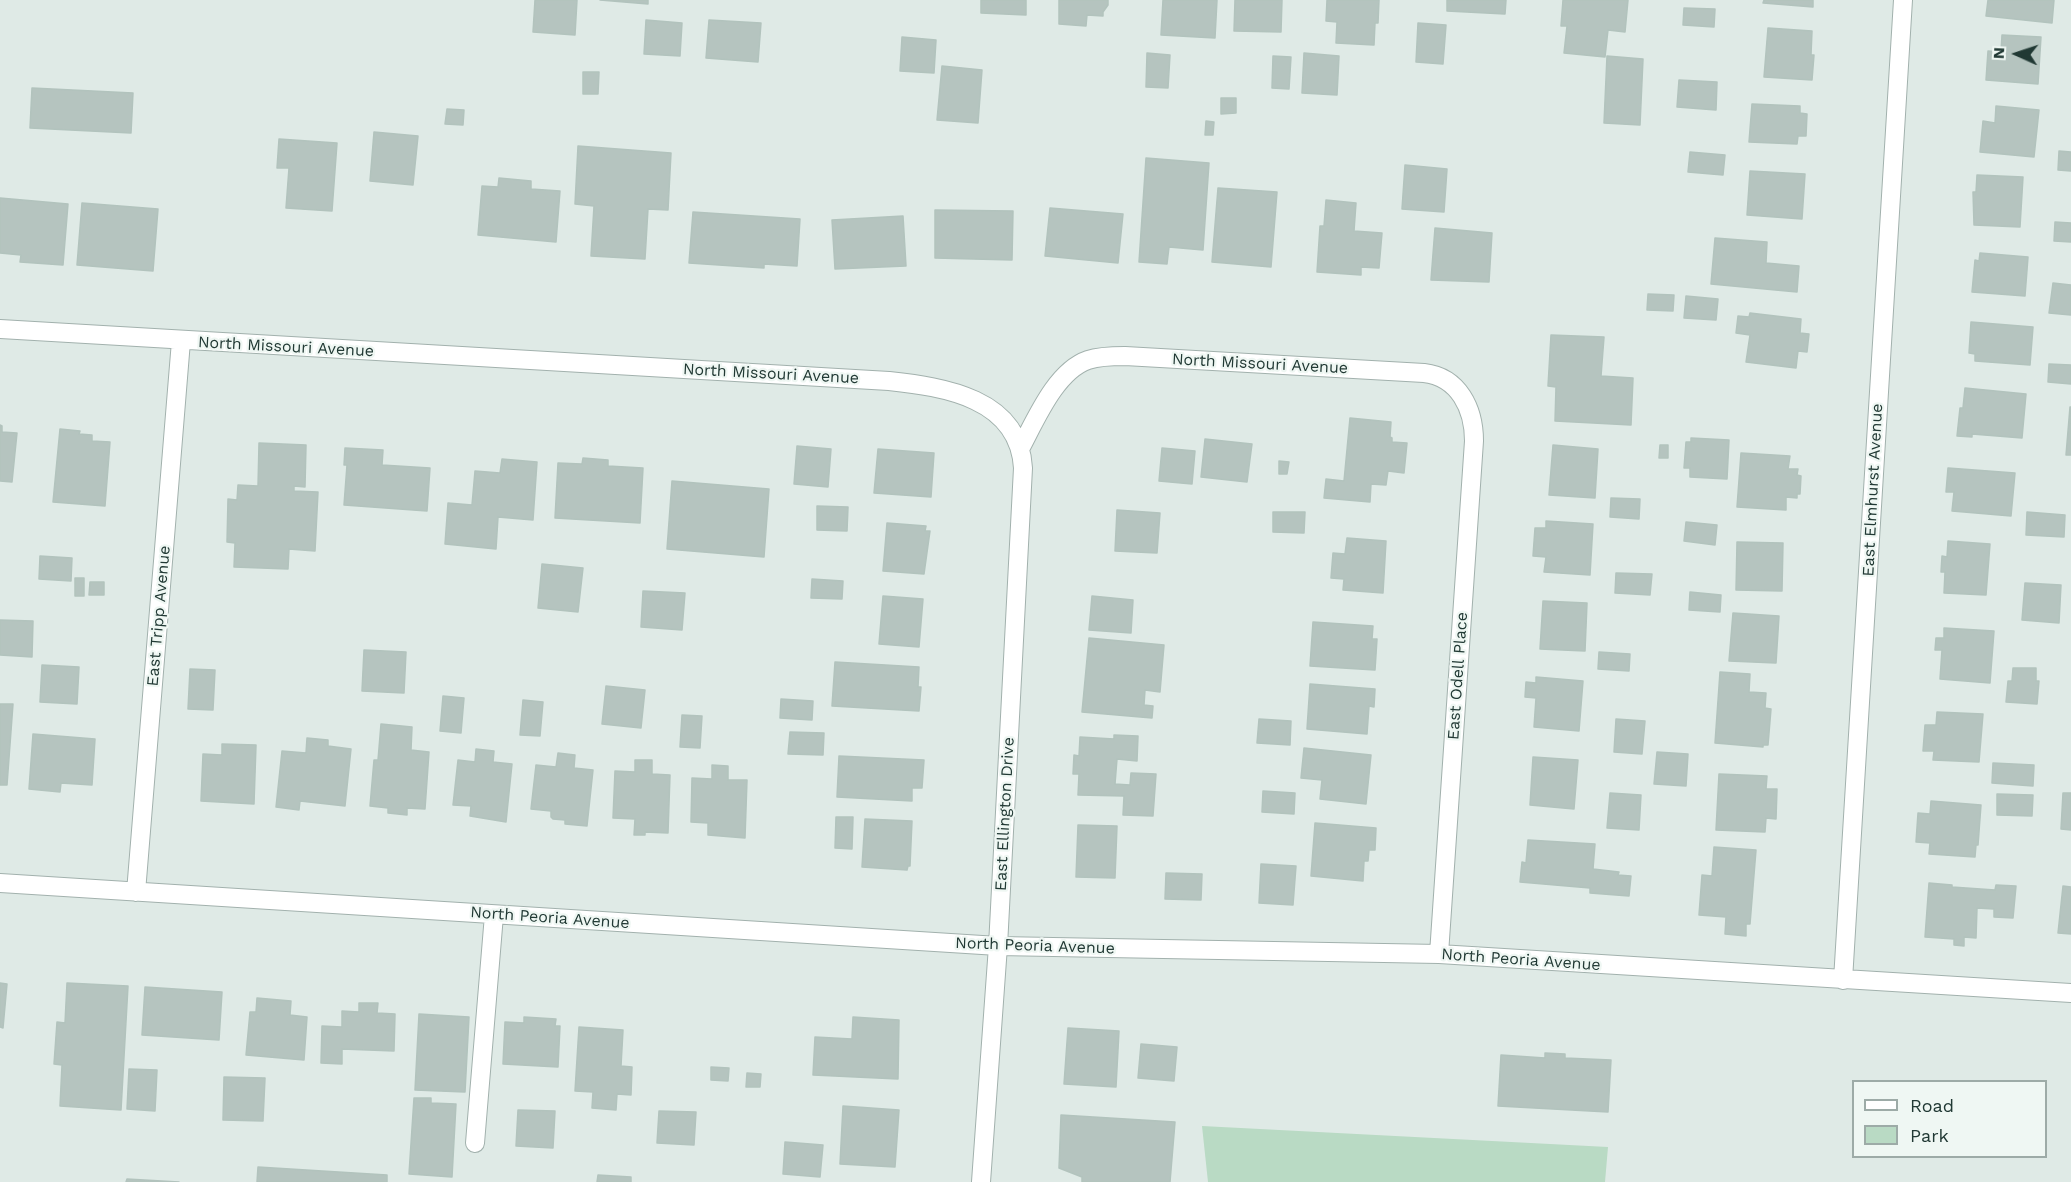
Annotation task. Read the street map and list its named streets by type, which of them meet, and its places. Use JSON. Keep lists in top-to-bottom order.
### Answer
{
  "streets": {
    "street": [
      "North Missouri Avenue",
      "East Elmhurst Avenue",
      "East Tripp Avenue",
      "East Odell Place",
      "East Ellington Drive",
      "North Peoria Avenue"
    ]
  },
  "crossings": [
    ["North Missouri Avenue", "East Tripp Avenue"],
    ["North Missouri Avenue", "East Odell Place"],
    ["North Missouri Avenue", "East Ellington Drive"],
    ["East Elmhurst Avenue", "North Peoria Avenue"],
    ["East Tripp Avenue", "North Peoria Avenue"],
    ["East Odell Place", "North Peoria Avenue"],
    ["East Ellington Drive", "North Peoria Avenue"]
  ],
  "legend": ["Road", "Park"],
  "north": "left"
}
